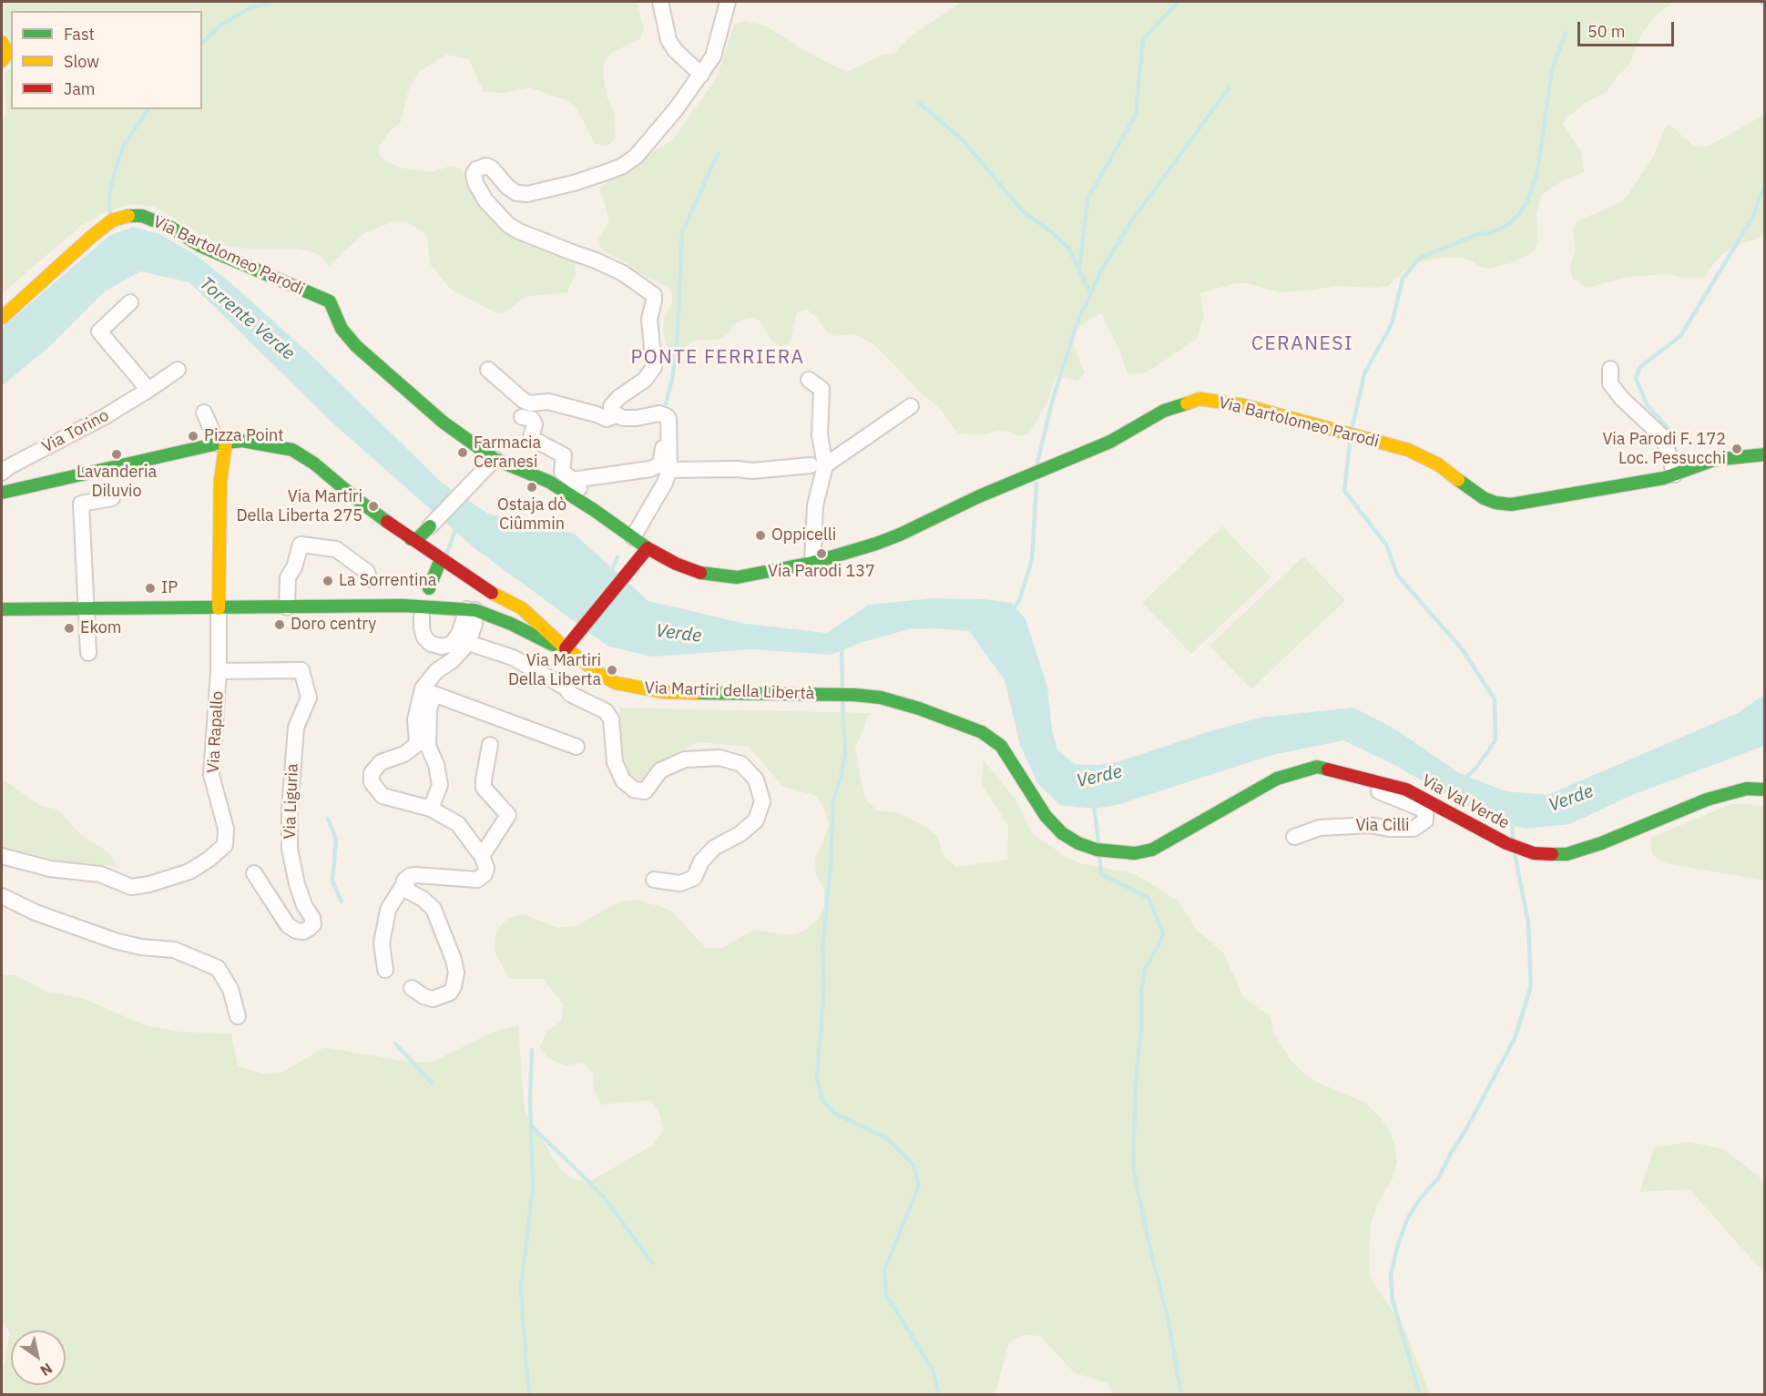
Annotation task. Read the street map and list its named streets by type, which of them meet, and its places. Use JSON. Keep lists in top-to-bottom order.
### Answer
{
  "streets": {
    "main road": ["Via Bartolomeo Parodi", "Via Martiri della Libertà", "Via Val Verde"],
    "street": [
      "Via Torino",
      "Via Rapallo",
      "Via Liguria",
      "Via Cilli"
    ]
  },
  "crossings": [
    ["Via Martiri della Libertà", "Via Val Verde"],
    ["Via Rapallo", "Via Liguria"],
    ["Via Val Verde", "Via Cilli"]
  ],
  "districts": ["CERANESI", "PONTE FERRIERA"],
  "water": ["Torrente Verde", "Verde"],
  "places": [
    "Pizza Point",
    "Via Parodi F. 172 Loc. Pessucchi",
    "Farmacia Ceranesi",
    "Lavanderia Diluvio",
    "Ostaja dò Ciûmmin",
    "Via Martiri Della Liberta 275",
    "Oppicelli",
    "Via Parodi 137",
    "La Sorrentina",
    "IP",
    "Doro centry",
    "Ekom",
    "Via Martiri Della Liberta"
  ],
  "legend": ["Fast", "Slow", "Jam"],
  "scale_bar": "50 m",
  "north": "bottom right"
}
